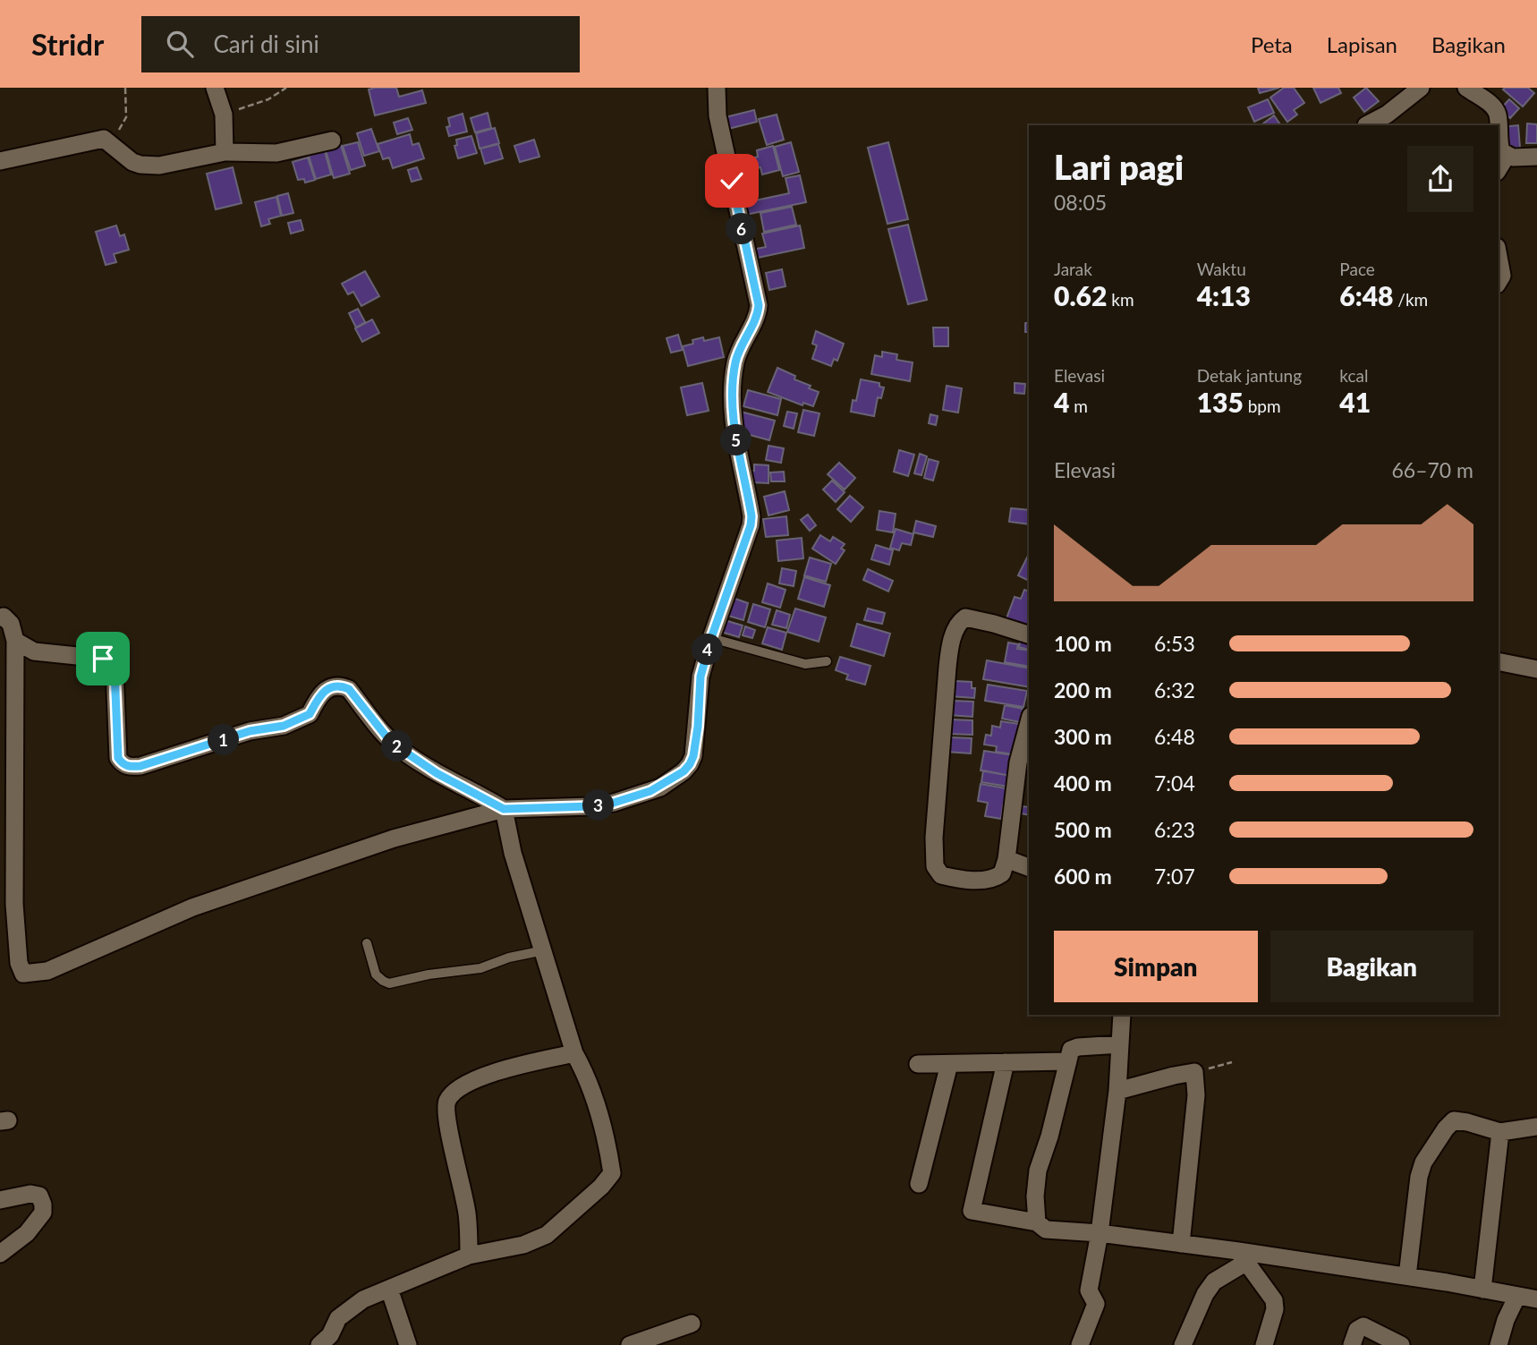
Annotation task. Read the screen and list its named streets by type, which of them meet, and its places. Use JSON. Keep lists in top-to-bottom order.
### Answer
{
  "page": {
    "header": "Stridr",
    "search": "Cari di sini",
    "nav": ["Peta", "Lapisan", "Bagikan"],
    "heading": ["Lari pagi", "08:05"],
    "pins": [
      "6",
      "5",
      "4",
      "1",
      "2",
      "3"
    ],
    "stats": [
      ["Jarak", "0.62 km"],
      ["Waktu", "4:13"],
      ["Pace", "6:48 /km"],
      ["Elevasi", "4 m"],
      ["Detak jantung", "135 bpm"],
      ["kcal", "41"]
    ],
    "chart": ["Elevasi", "66–70 m"],
    "list": [
      {
        "name": "100 m",
        "note": "6:53"
      },
      {
        "name": "200 m",
        "note": "6:32"
      },
      {
        "name": "300 m",
        "note": "6:48"
      },
      {
        "name": "400 m",
        "note": "7:04"
      },
      {
        "name": "500 m",
        "note": "6:23"
      },
      {
        "name": "600 m",
        "note": "7:07"
      }
    ],
    "buttons": ["Simpan", "Bagikan"]
  }
}
